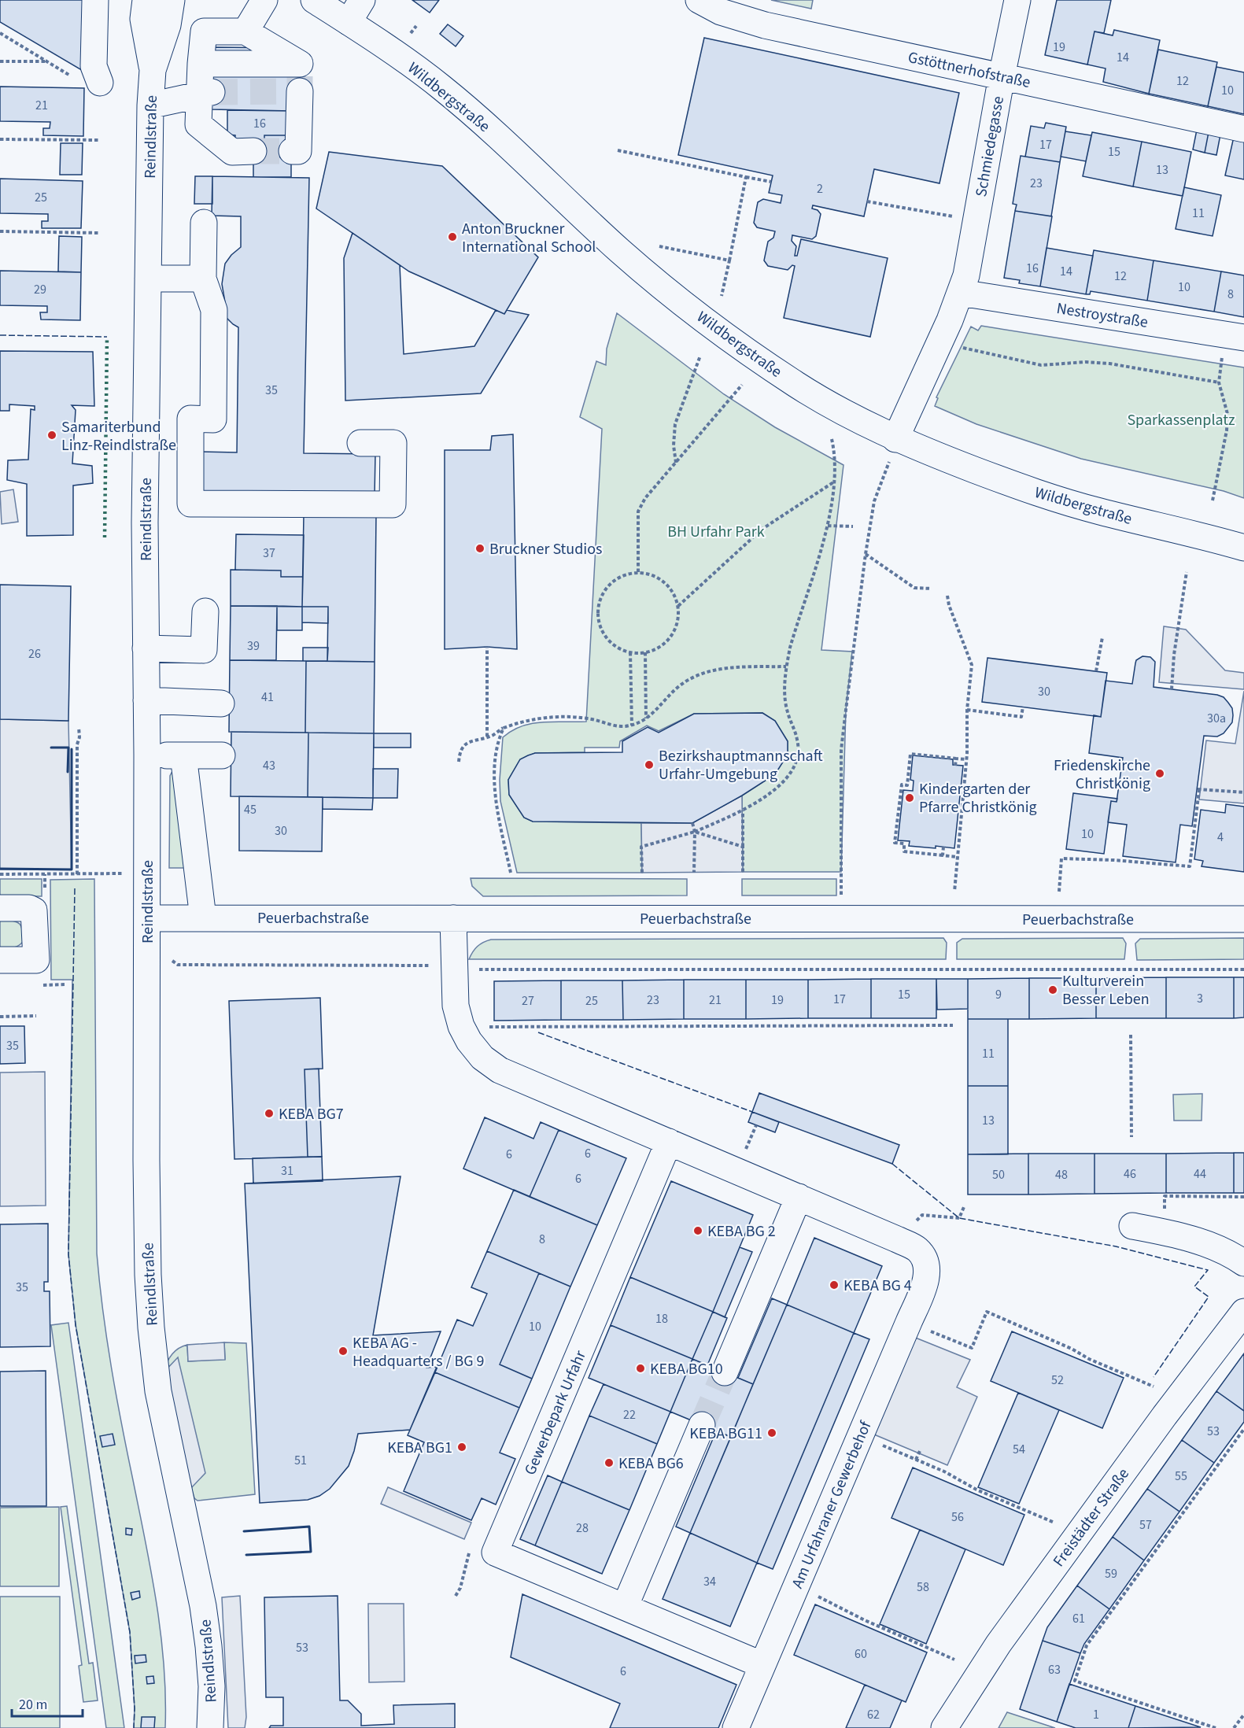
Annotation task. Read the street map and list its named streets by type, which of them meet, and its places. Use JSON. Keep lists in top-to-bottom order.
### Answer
{
  "streets": {
    "street": [
      "Gstöttnerhofstraße",
      "Wildbergstraße",
      "Reindlstraße",
      "Schmiedegasse",
      "Nestroystraße",
      "Peuerbachstraße",
      "Gewerbepark Urfahr",
      "Am Urfahraner Gewerbehof",
      "Freistädter Straße"
    ]
  },
  "crossings": [
    ["Gstöttnerhofstraße", "Schmiedegasse"],
    ["Reindlstraße", "Peuerbachstraße"],
    ["Schmiedegasse", "Nestroystraße"],
    ["Gewerbepark Urfahr", "Am Urfahraner Gewerbehof"]
  ],
  "parks": ["Sparkassenplatz", "BH Urfahr Park"],
  "places": [
    "Anton Bruckner International School",
    "Samariterbund Linz-Reindlstraße",
    "Bruckner Studios",
    "Bezirkshauptmannschaft Urfahr-Umgebung",
    "Friedenskirche Christkönig",
    "Kindergarten der Pfarre Christkönig",
    "Kulturverein Besser Leben",
    "KEBA BG7",
    "KEBA BG 2",
    "KEBA BG 4",
    "KEBA AG - Headquarters / BG 9",
    "KEBA BG10",
    "KEBA BG11",
    "KEBA BG1",
    "KEBA BG6"
  ],
  "house_numbers": [
    "19",
    "14",
    "12",
    "10",
    "21",
    "16",
    "17",
    "15",
    "13",
    "23",
    "2",
    "25",
    "11",
    "16",
    "14",
    "12",
    "10",
    "29",
    "8",
    "35",
    "37",
    "39",
    "26",
    "30",
    "41",
    "30a",
    "43",
    "45",
    "30",
    "10",
    "4",
    "15",
    "9",
    "3",
    "17",
    "23",
    "21",
    "19",
    "27",
    "25",
    "35",
    "11",
    "13",
    "6",
    "6",
    "31",
    "46",
    "44",
    "50",
    "48",
    "6",
    "8",
    "35",
    "18",
    "10",
    "52",
    "22",
    "53",
    "54",
    "51",
    "55",
    "56",
    "57",
    "28",
    "59",
    "34",
    "58",
    "61",
    "53",
    "60",
    "63",
    "6",
    "62",
    "1"
  ],
  "scale_bar": "20 m"
}
